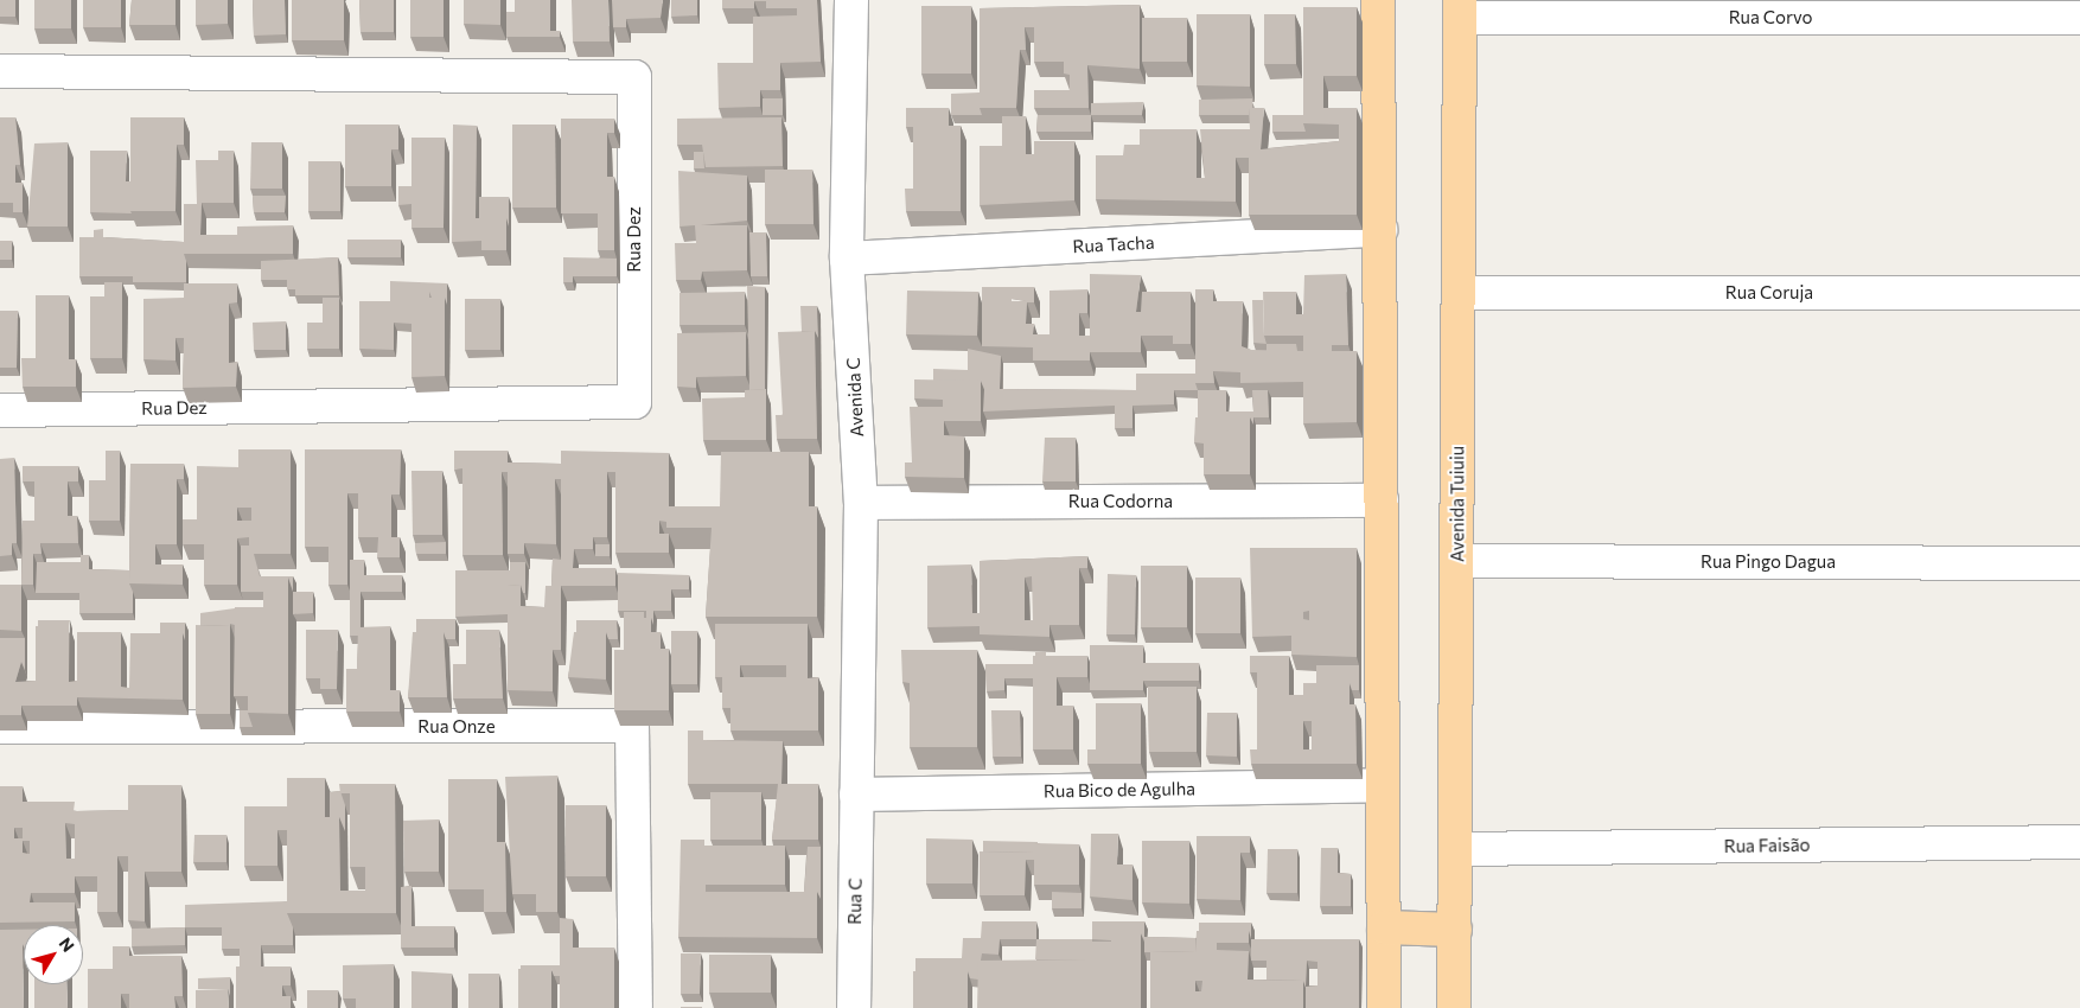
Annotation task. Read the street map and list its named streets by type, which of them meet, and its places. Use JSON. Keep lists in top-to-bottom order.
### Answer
{
  "streets": {
    "main road": ["Avenida Tuiuiu"],
    "street": [
      "Rua Corvo",
      "Rua Dez",
      "Rua Tacha",
      "Rua Coruja",
      "Avenida C",
      "Rua Codorna",
      "Rua Pingo Dagua",
      "Rua Onze",
      "Rua Bico de Agulha",
      "Rua Faisão",
      "Rua C"
    ]
  },
  "crossings": [
    ["Rua Corvo", "Avenida Tuiuiu"],
    ["Rua Tacha", "Avenida C"],
    ["Rua Coruja", "Avenida Tuiuiu"],
    ["Avenida C", "Rua Codorna"],
    ["Avenida C", "Rua Bico de Agulha"],
    ["Avenida C", "Rua C"],
    ["Avenida Tuiuiu", "Rua Pingo Dagua"],
    ["Avenida Tuiuiu", "Rua Faisão"],
    ["Rua Bico de Agulha", "Rua C"]
  ],
  "north": "top right"
}
